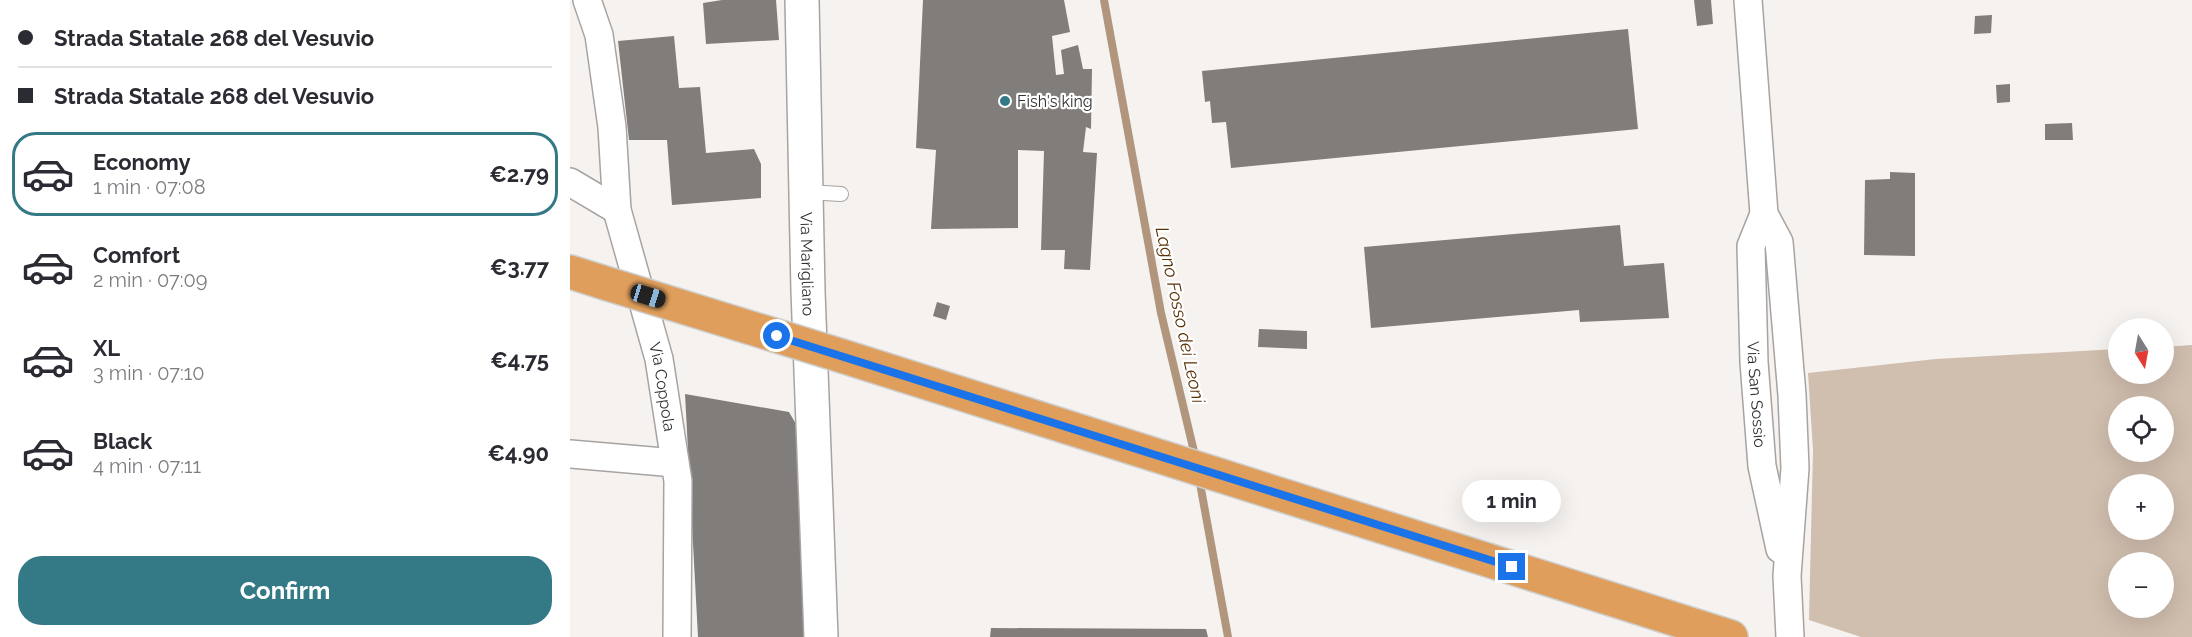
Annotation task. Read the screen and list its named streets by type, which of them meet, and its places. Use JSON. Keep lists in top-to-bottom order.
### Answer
{
  "streets": {
    "street": ["Via Marigliano", "Via Coppola", "Via San Sossio"]
  },
  "water": ["Lagno Fosso dei Leoni"],
  "places": ["Fish's king"],
  "north": "bottom",
  "page": {
    "banner": ["Strada Statale 268 del Vesuvio", "Strada Statale 268 del Vesuvio"],
    "list": [
      {
        "name": "Economy",
        "note": "1 min · 07:08",
        "value": "€2.79"
      },
      {
        "name": "Comfort",
        "note": "2 min · 07:09",
        "value": "€3.77"
      },
      {
        "name": "XL",
        "note": "3 min · 07:10",
        "value": "€4.75"
      },
      {
        "name": "Black",
        "note": "4 min · 07:11",
        "value": "€4.90"
      }
    ],
    "map_buttons": ["+", "−"],
    "bubble": "1 min",
    "buttons": "Confirm"
  }
}
